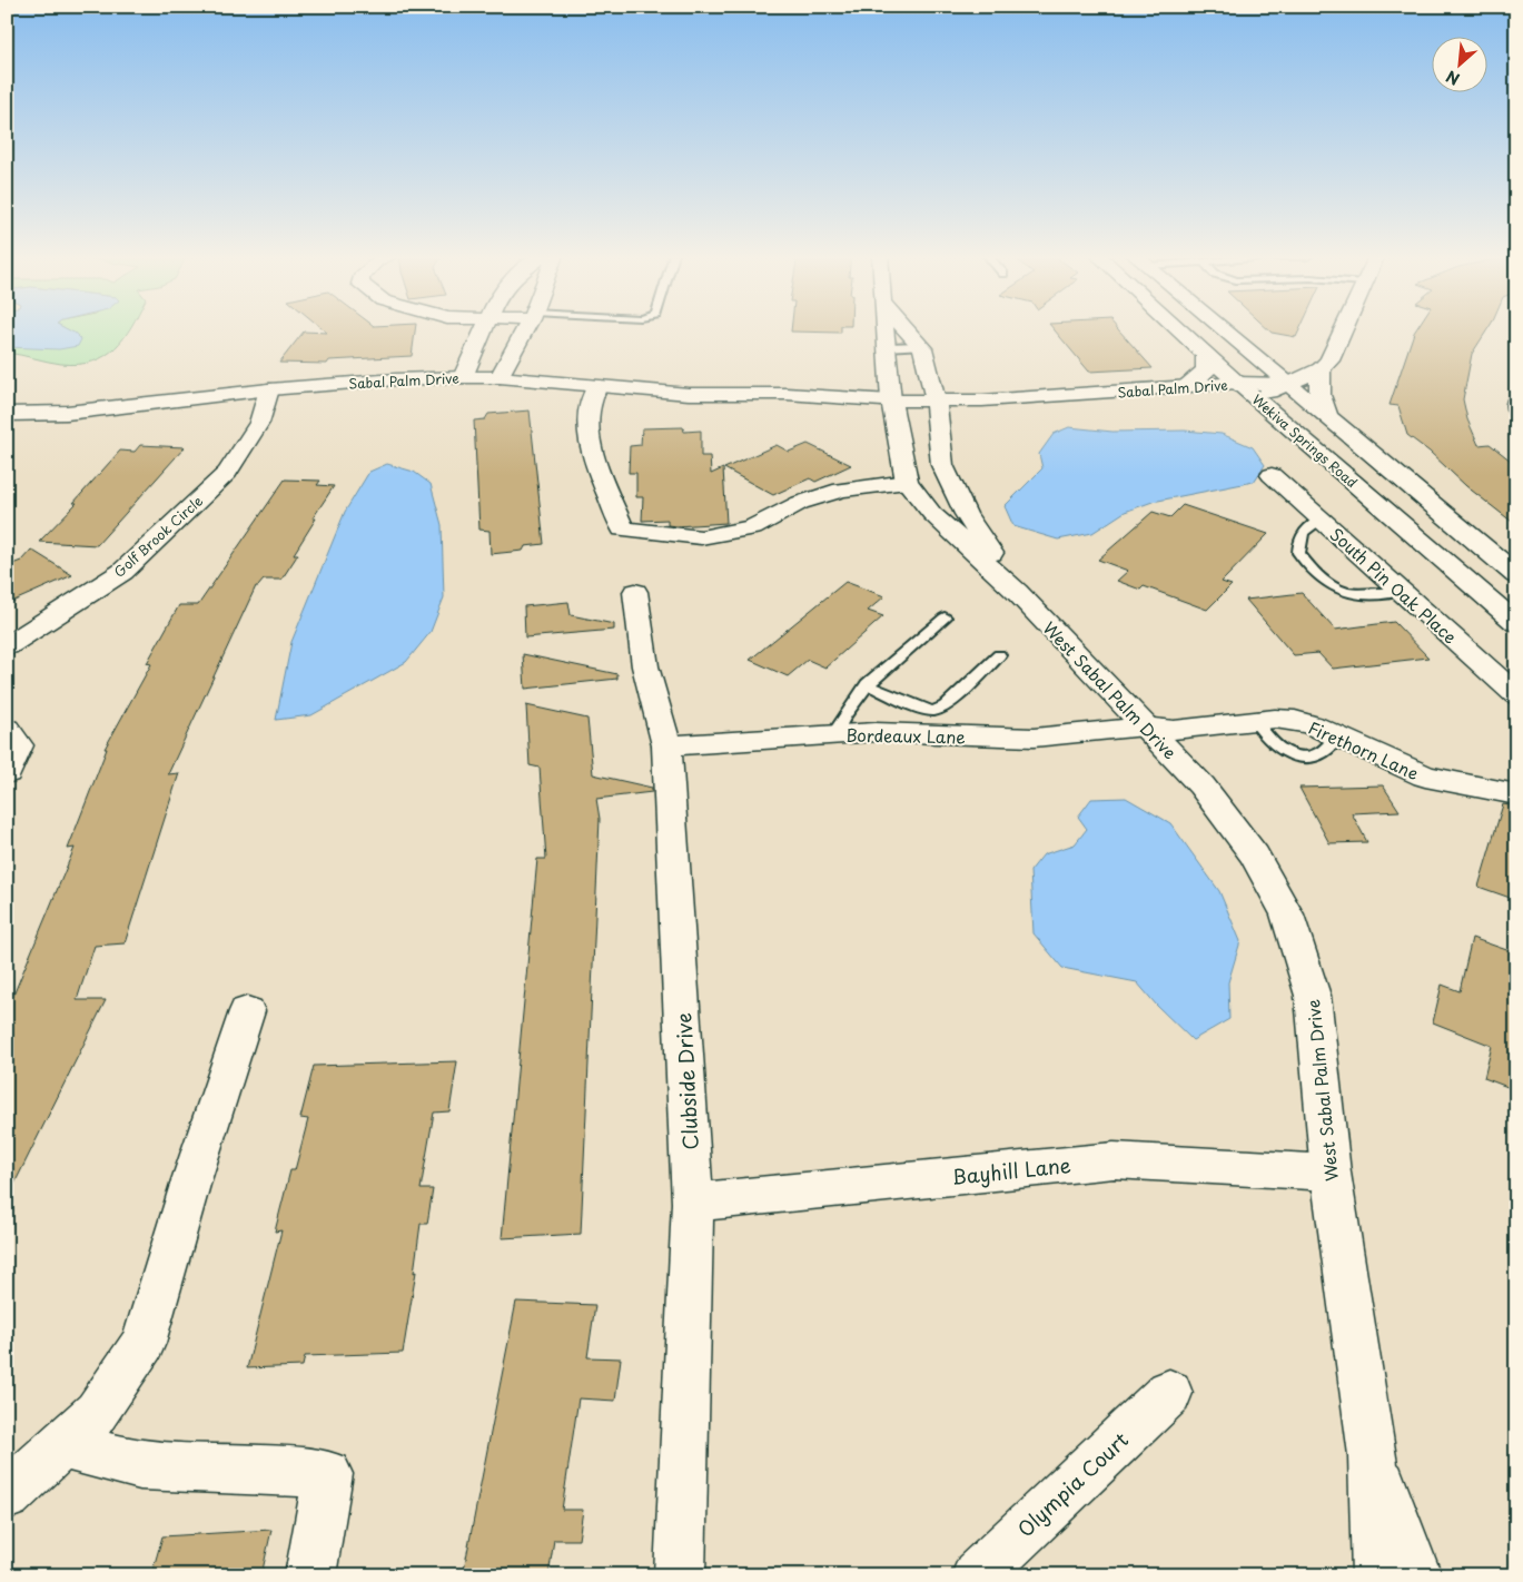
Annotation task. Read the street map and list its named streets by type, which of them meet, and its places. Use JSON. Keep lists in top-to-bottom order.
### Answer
{
  "streets": {
    "street": [
      "Sabal Palm Drive",
      "Wekiva Springs Road",
      "Golf Brook Circle",
      "South Pin Oak Place",
      "West Sabal Palm Drive",
      "Bordeaux Lane",
      "Firethorn Lane",
      "Clubside Drive",
      "Bayhill Lane",
      "Olympia Court"
    ]
  },
  "crossings": [
    ["Sabal Palm Drive", "Wekiva Springs Road"],
    ["Sabal Palm Drive", "Golf Brook Circle"],
    ["Sabal Palm Drive", "West Sabal Palm Drive"],
    ["West Sabal Palm Drive", "Bordeaux Lane"],
    ["West Sabal Palm Drive", "Firethorn Lane"],
    ["West Sabal Palm Drive", "Bayhill Lane"],
    ["Bordeaux Lane", "Firethorn Lane"],
    ["Bordeaux Lane", "Clubside Drive"],
    ["Clubside Drive", "Bayhill Lane"]
  ],
  "north": "bottom left"
}
